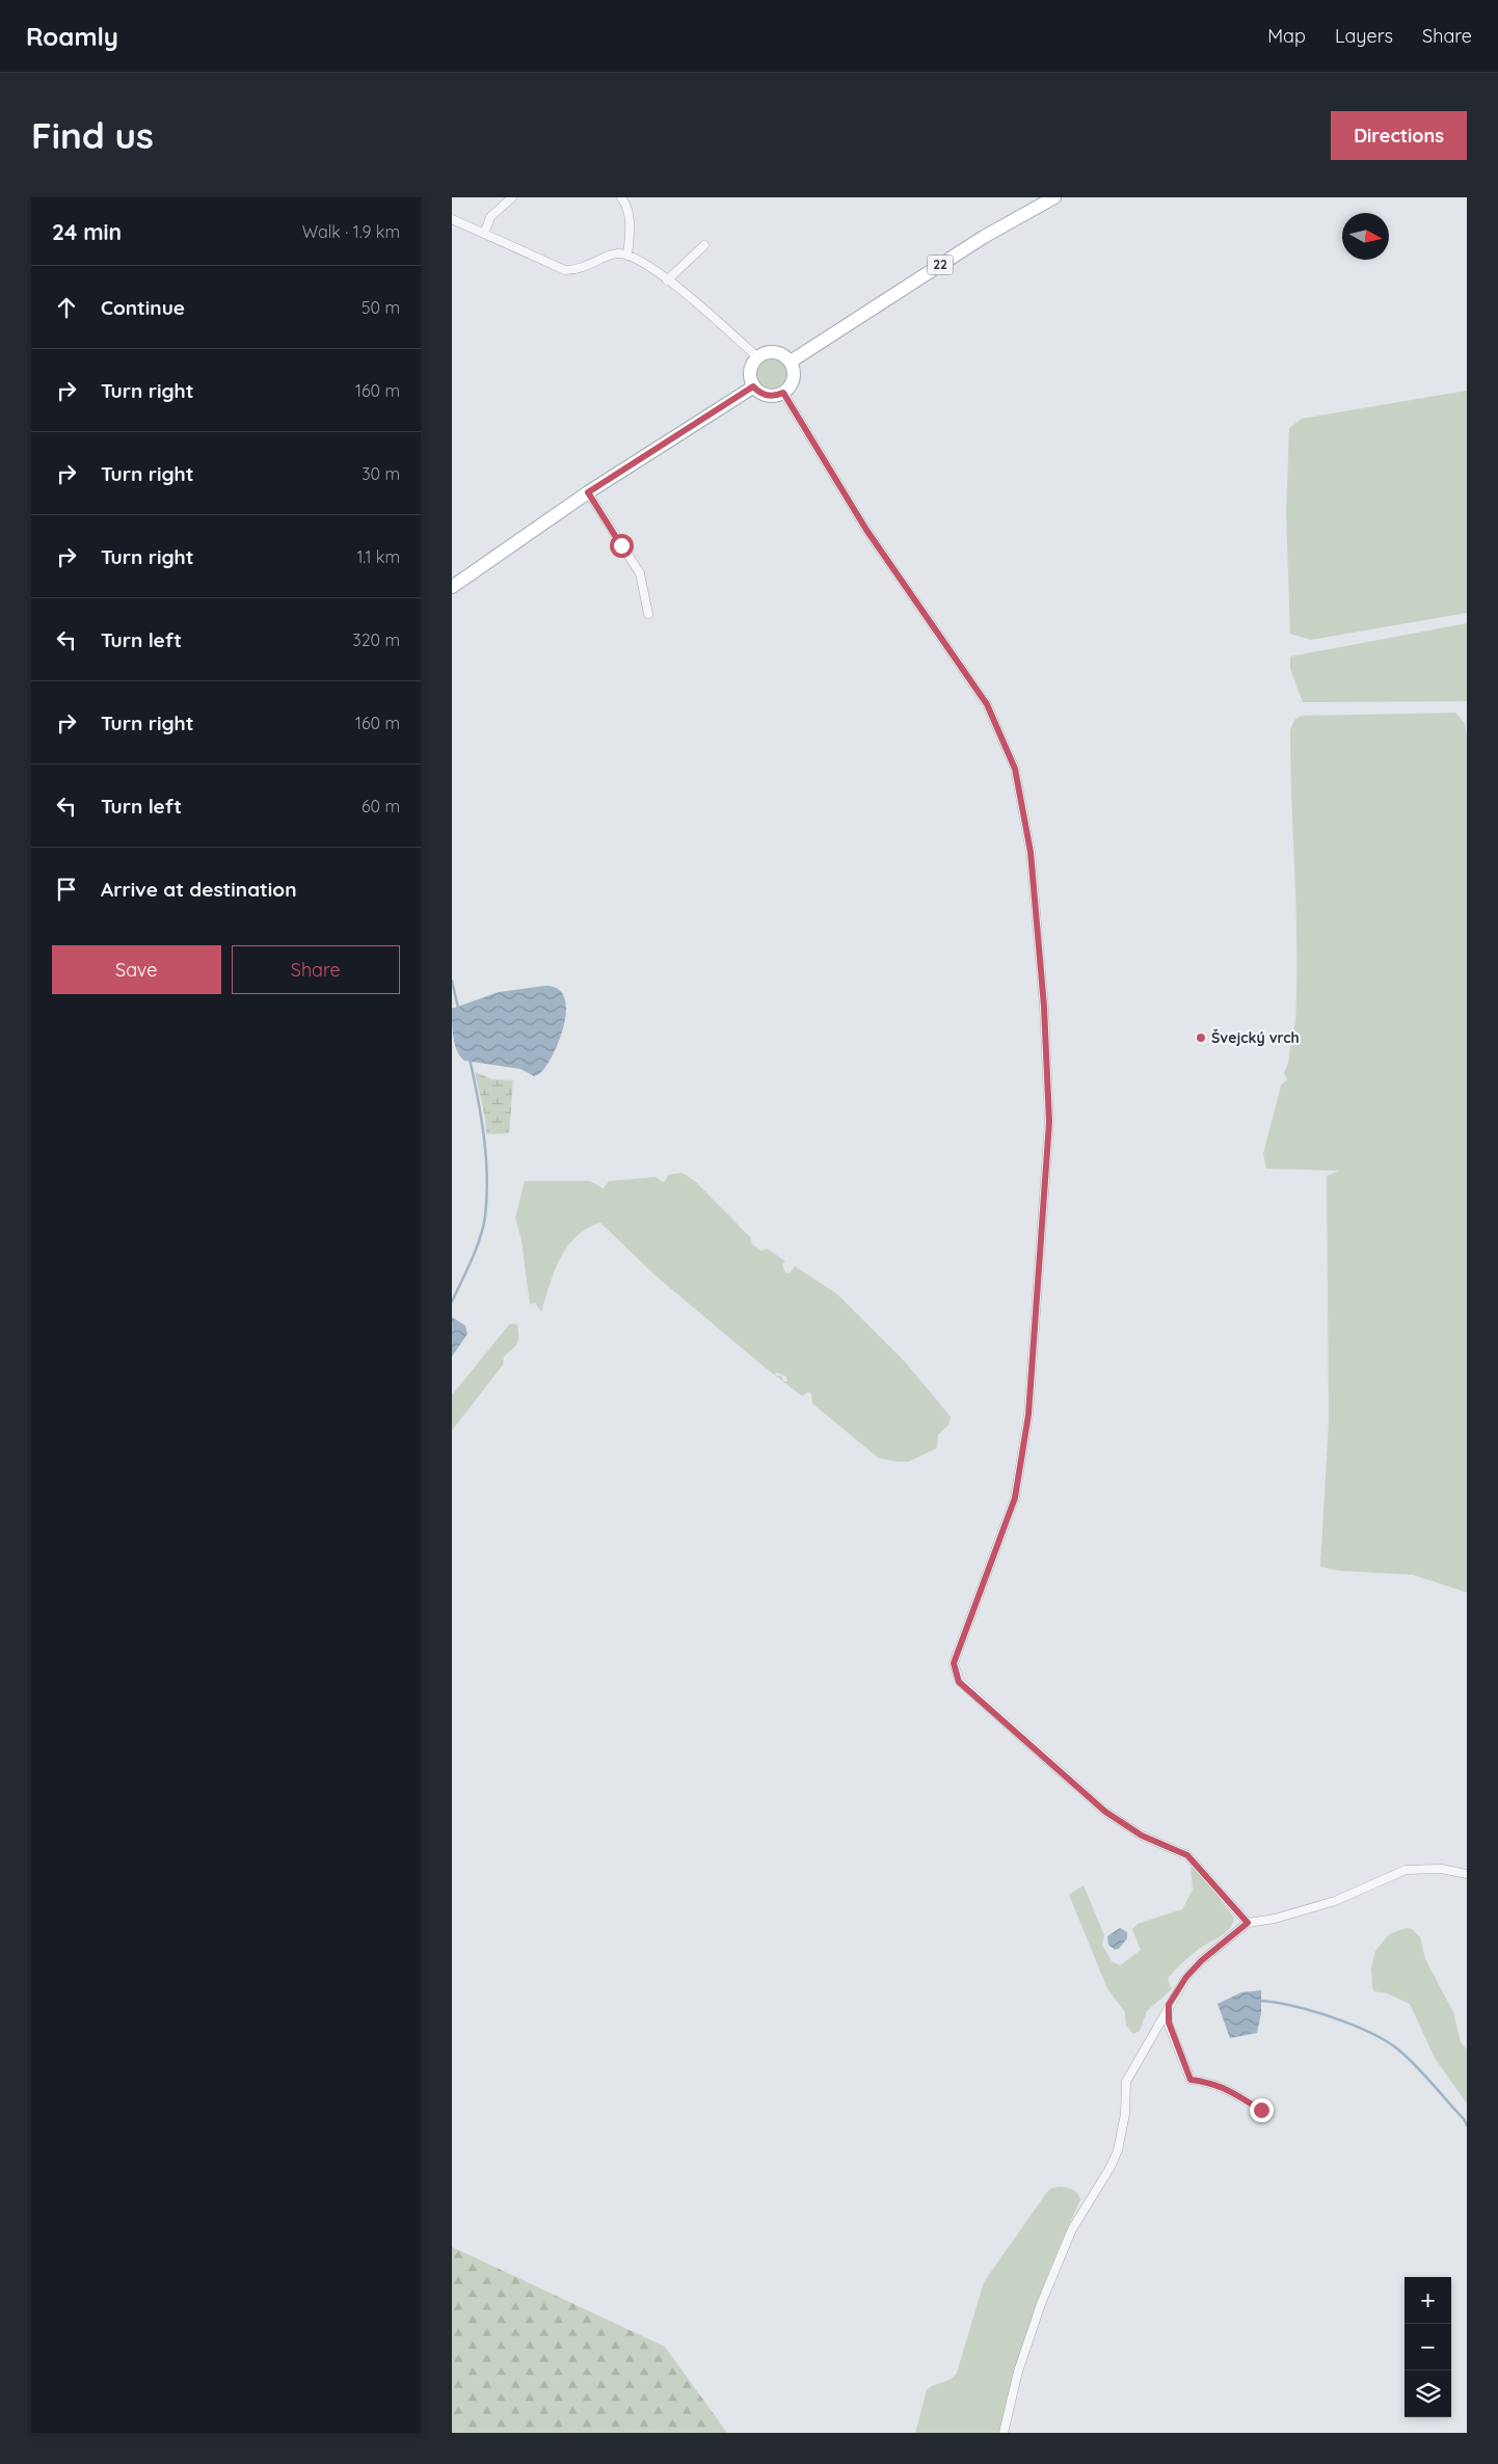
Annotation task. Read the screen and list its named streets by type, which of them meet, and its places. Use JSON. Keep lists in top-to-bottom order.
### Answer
{
  "streets": {
    "main road": ["22"]
  },
  "places": ["Švejcký vrch"],
  "north": "right",
  "page": {
    "header": "Roamly",
    "nav": ["Map", "Layers", "Share"],
    "buttons": [
      "Directions",
      ["Save", "Share"]
    ],
    "title": "Find us",
    "heading": ["24 min", "Walk · 1.9 km"],
    "list": [
      ["Continue", "50 m"],
      ["Turn right", "160 m"],
      ["Turn right", "30 m"],
      ["Turn right", "1.1 km"],
      ["Turn left", "320 m"],
      ["Turn right", "160 m"],
      ["Turn left", "60 m"],
      "Arrive at destination"
    ],
    "map_buttons": ["+", "−"]
  }
}
